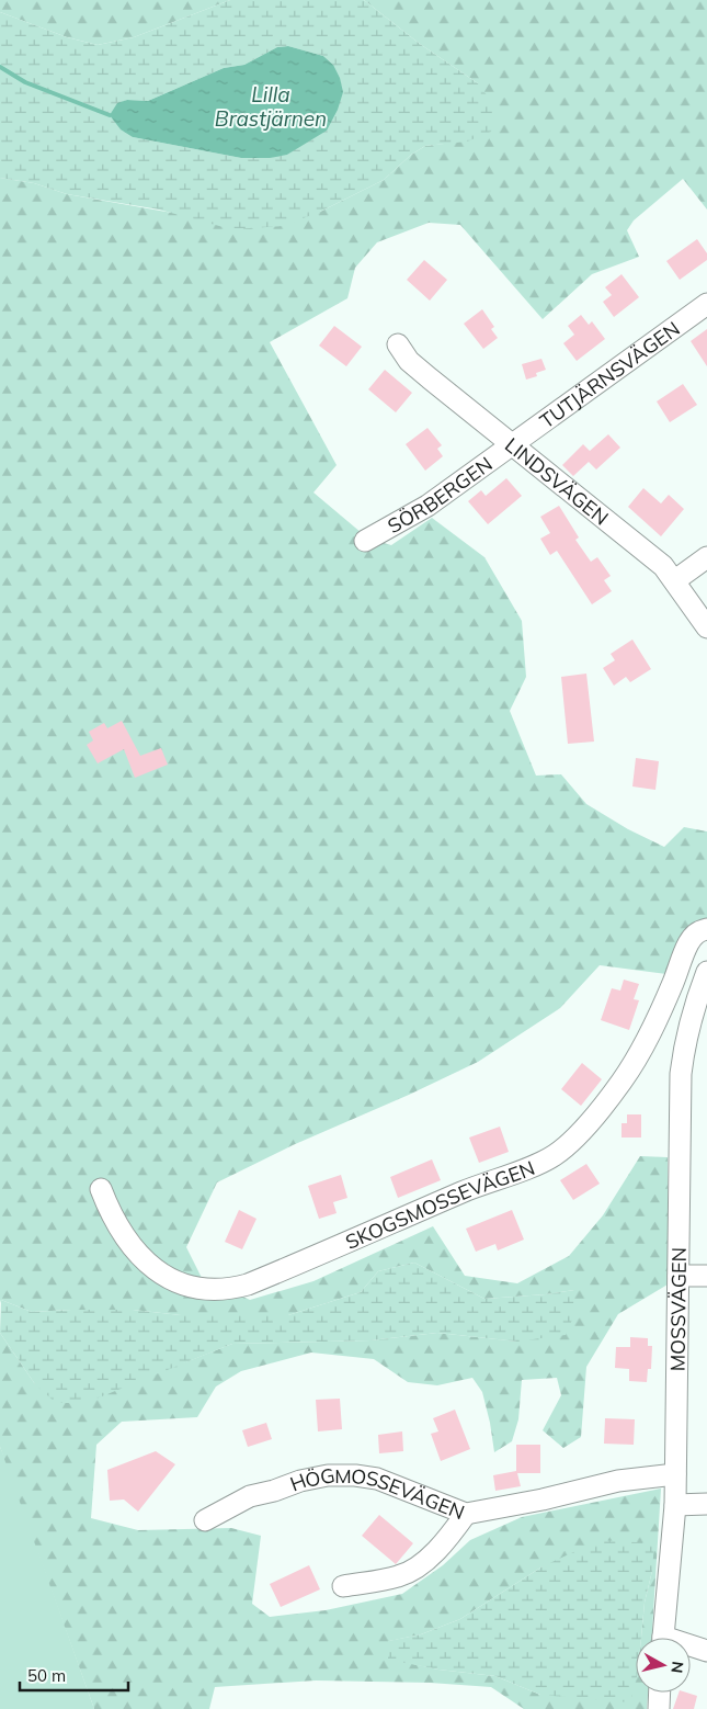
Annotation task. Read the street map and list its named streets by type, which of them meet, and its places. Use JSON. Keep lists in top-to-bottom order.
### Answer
{
  "streets": {
    "street": [
      "TUTJÄRNSVÄGEN",
      "LINDSVÄGEN",
      "SÖRBERGEN",
      "SKOGSMOSSEVÄGEN",
      "MOSSVÄGEN",
      "HÖGMOSSEVÄGEN"
    ]
  },
  "crossings": [
    ["TUTJÄRNSVÄGEN", "LINDSVÄGEN"],
    ["TUTJÄRNSVÄGEN", "SÖRBERGEN"],
    ["LINDSVÄGEN", "SÖRBERGEN"],
    ["MOSSVÄGEN", "HÖGMOSSEVÄGEN"]
  ],
  "water": ["Lilla Brastjärnen"],
  "scale_bar": "50 m",
  "north": "right"
}
